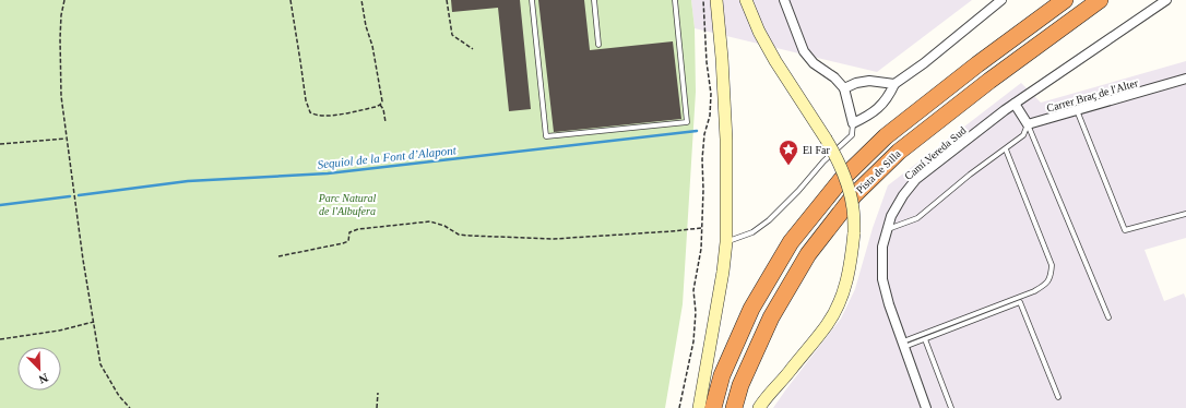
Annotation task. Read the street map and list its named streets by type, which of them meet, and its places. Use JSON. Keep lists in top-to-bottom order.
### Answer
{
  "streets": {
    "highway": ["Pista de Silla"],
    "street": ["Carrer Braç de l'Alter", "Camí Vereda Sud"]
  },
  "water": ["Sequiol de la Font d’Alapont"],
  "parks": ["Parc Natural de l'Albufera"],
  "places": {
    "place": ["El Far"]
  },
  "north": "bottom right"
}
